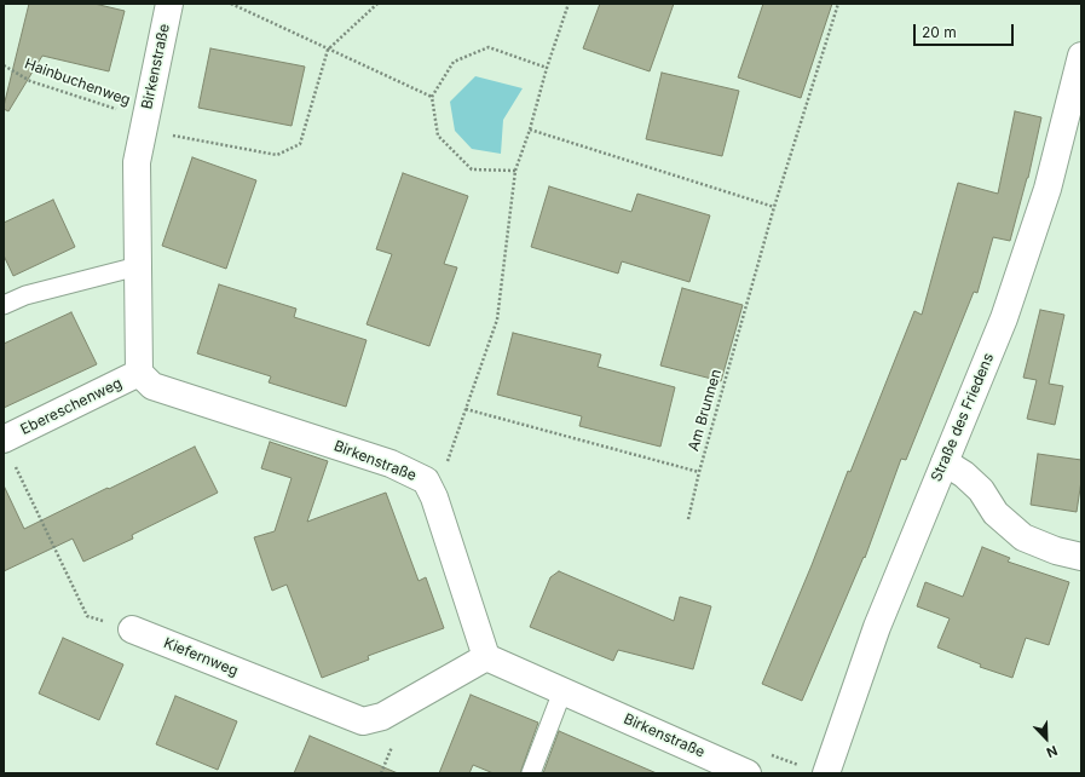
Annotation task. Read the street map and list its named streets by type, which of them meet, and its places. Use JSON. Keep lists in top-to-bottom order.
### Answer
{
  "streets": {
    "street": [
      "Birkenstraße",
      "Ebereschenweg",
      "Straße des Friedens",
      "Kiefernweg"
    ],
    "path": ["Hainbuchenweg", "Am Brunnen"]
  },
  "crossings": [
    ["Birkenstraße", "Hainbuchenweg"],
    ["Birkenstraße", "Ebereschenweg"],
    ["Birkenstraße", "Kiefernweg"]
  ],
  "scale_bar": "20 m",
  "north": "bottom right"
}
